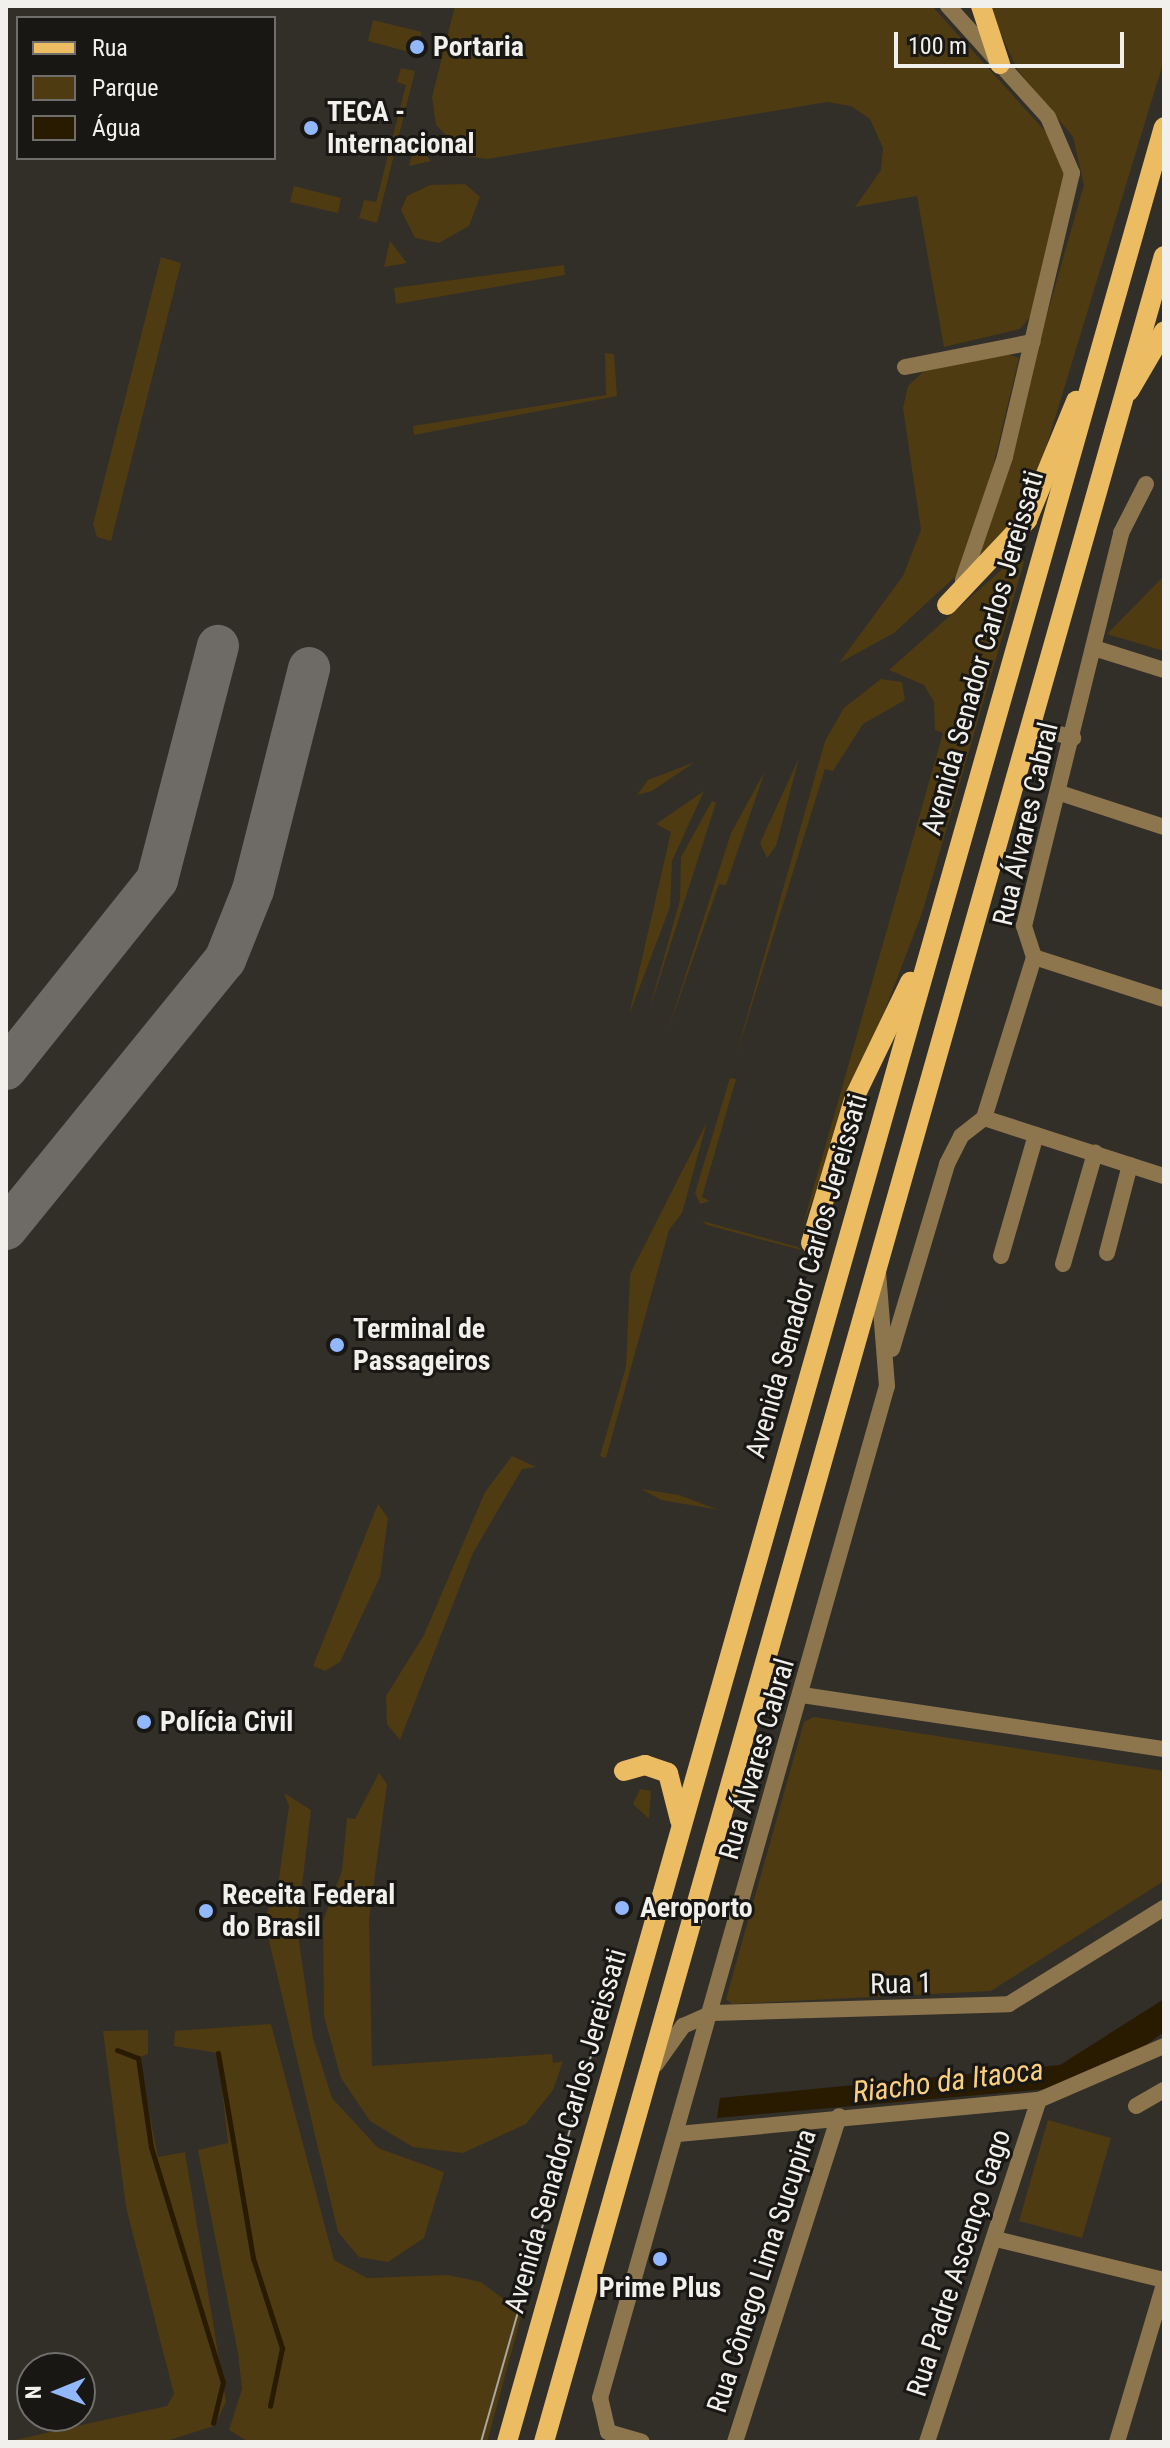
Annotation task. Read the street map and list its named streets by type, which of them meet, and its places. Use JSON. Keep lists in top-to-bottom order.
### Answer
{
  "streets": {
    "main road": ["Avenida Senador Carlos Jereissati"],
    "street": [
      "Rua Álvares Cabral",
      "Rua 1",
      "Rua Padre Ascenço Gago",
      "Rua Cônego Lima Sucupira"
    ]
  },
  "crossings": [
    ["Rua Álvares Cabral", "Rua 1"]
  ],
  "water": ["Riacho da Itaoca"],
  "places": [
    "Portaria",
    "TECA - Internacional",
    "Terminal de Passageiros",
    "Polícia Civil",
    "Aeroporto",
    "Receita Federal do Brasil",
    "Prime Plus"
  ],
  "legend": ["Rua", "Parque", "Água"],
  "scale_bar": "100 m",
  "north": "left"
}
